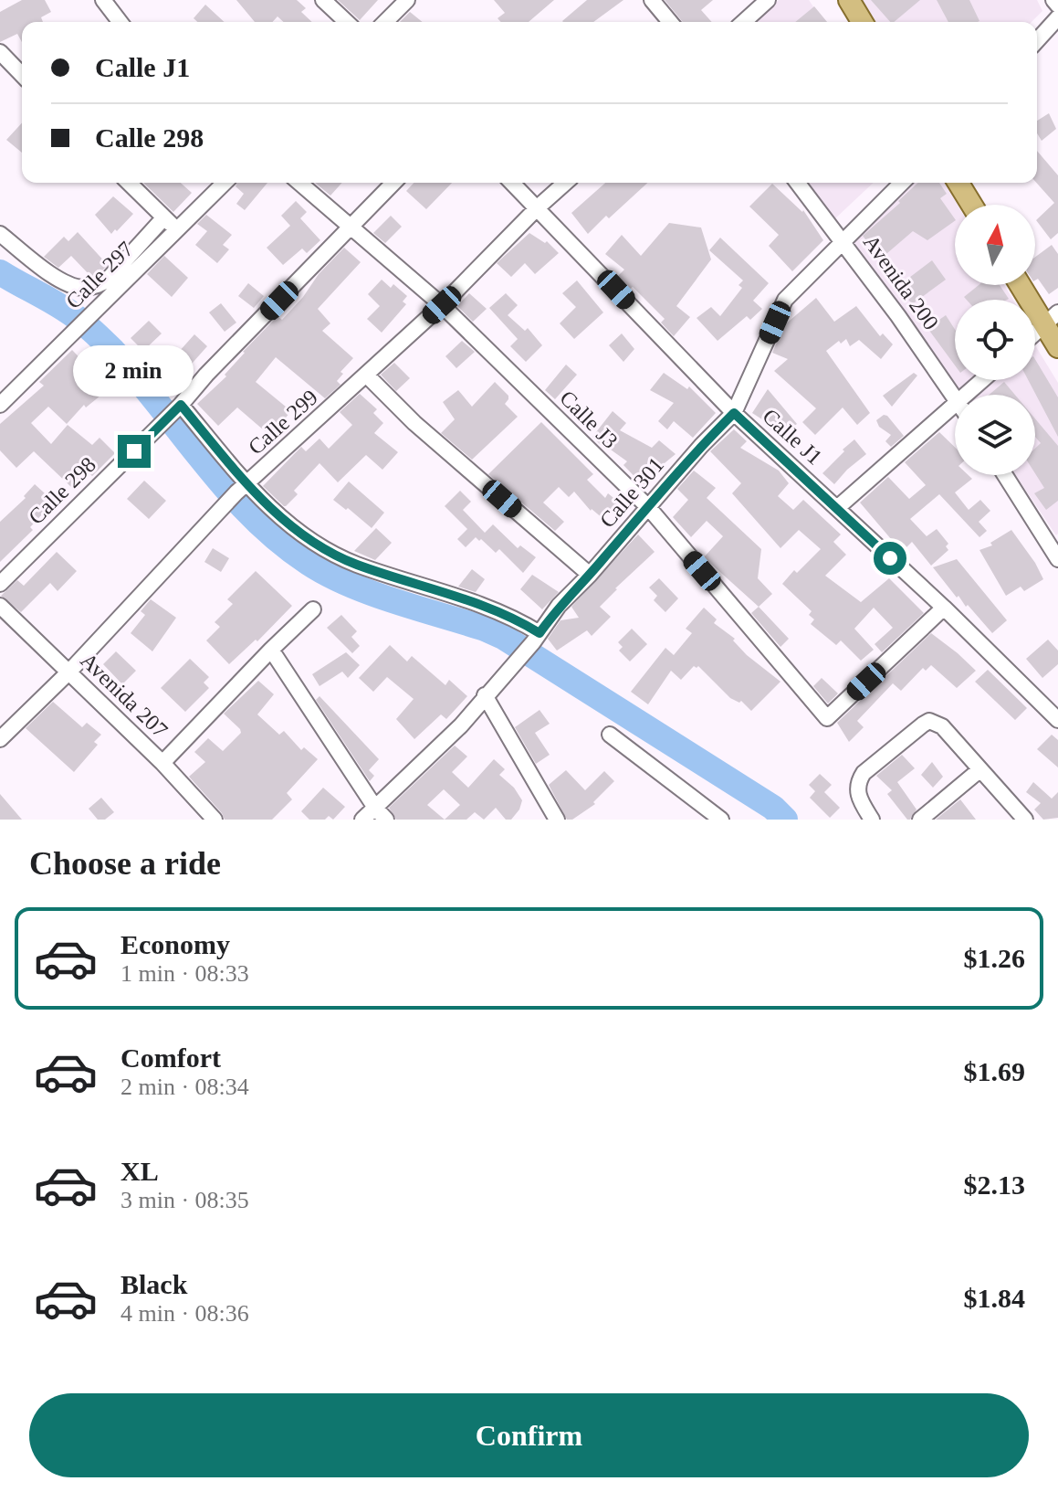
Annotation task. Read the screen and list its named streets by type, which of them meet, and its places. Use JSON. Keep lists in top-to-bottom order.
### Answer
{
  "streets": {
    "street": [
      "Calle 297",
      "Avenida 200",
      "Calle J3",
      "Calle 299",
      "Calle J1",
      "Calle 298",
      "Calle 301",
      "Avenida 207"
    ]
  },
  "crossings": [
    ["Avenida 200", "Calle 301"],
    ["Calle J3", "Calle 299"],
    ["Calle J3", "Calle J1"],
    ["Calle J3", "Calle 298"],
    ["Calle J3", "Calle 301"],
    ["Calle 299", "Calle J1"],
    ["Calle 299", "Avenida 207"],
    ["Calle J1", "Calle 301"]
  ],
  "north": "top",
  "page": {
    "banner": ["Calle J1", "Calle 298"],
    "bubble": "2 min",
    "heading": "Choose a ride",
    "list": [
      {
        "name": "Economy",
        "note": "1 min · 08:33",
        "value": "$1.26"
      },
      {
        "name": "Comfort",
        "note": "2 min · 08:34",
        "value": "$1.69"
      },
      {
        "name": "XL",
        "note": "3 min · 08:35",
        "value": "$2.13"
      },
      {
        "name": "Black",
        "note": "4 min · 08:36",
        "value": "$1.84"
      }
    ],
    "buttons": "Confirm"
  }
}
